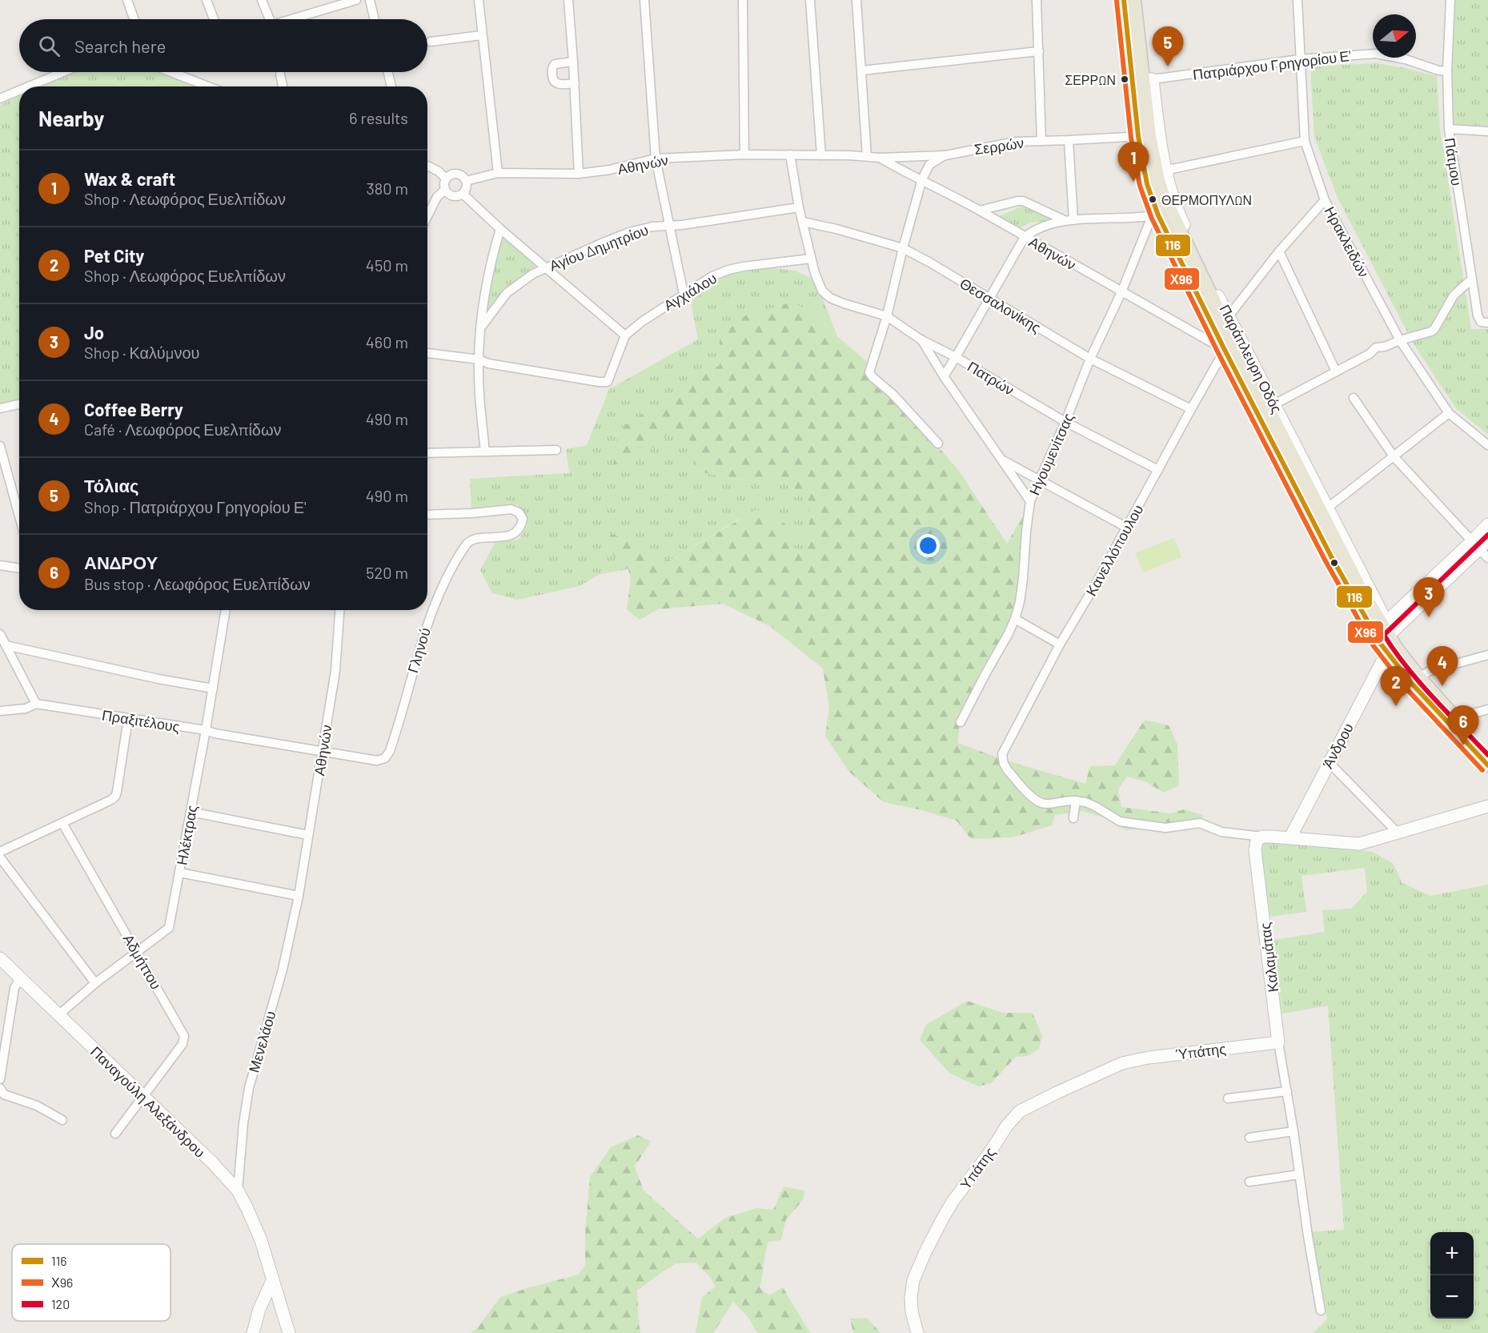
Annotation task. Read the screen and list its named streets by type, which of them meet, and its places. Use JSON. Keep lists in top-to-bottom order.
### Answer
{
  "streets": {
    "street": [
      "Πατριάρχου Γρηγορίου Ε'",
      "Σερρών",
      "Πάτμου",
      "Αθηνών",
      "Ηρακλειδών",
      "Αγίου Δημητρίου",
      "Αγχιάλου",
      "Θεσσαλονίκης",
      "Παράπλευρη Οδός",
      "Πατρών",
      "Ηγουμενίτσας",
      "Κανελλόπουλου",
      "Γληνού",
      "Πραξιτέλους",
      "Άνδρου",
      "Ηλέκτρας",
      "Καλαμάτας",
      "Αδμήττου",
      "Μενελάου",
      "Ύπάτης",
      "Παναγούλη Αλεξάνδρου",
      "Υπάτης"
    ]
  },
  "crossings": [
    ["Πατριάρχου Γρηγορίου Ε'", "Πάτμου"],
    ["Πατριάρχου Γρηγορίου Ε'", "Ηρακλειδών"],
    ["Πατριάρχου Γρηγορίου Ε'", "Παράπλευρη Οδός"],
    ["Σερρών", "Αθηνών"],
    ["Αθηνών", "Ηγουμενίτσας"],
    ["Αθηνών", "Κανελλόπουλου"],
    ["Αθηνών", "Πραξιτέλους"],
    ["Αθηνών", "Μενελάου"],
    ["Αγχιάλου", "Πατρών"],
    ["Θεσσαλονίκης", "Ηγουμενίτσας"],
    ["Θεσσαλονίκης", "Κανελλόπουλου"],
    ["Παράπλευρη Οδός", "Άνδρου"],
    ["Πατρών", "Ηγουμενίτσας"],
    ["Πατρών", "Κανελλόπουλου"],
    ["Γληνού", "Πραξιτέλους"],
    ["Πραξιτέλους", "Ηλέκτρας"],
    ["Ηλέκτρας", "Αδμήττου"],
    ["Ηλέκτρας", "Παναγούλη Αλεξάνδρου"],
    ["Καλαμάτας", "Ύπάτης"],
    ["Αδμήττου", "Παναγούλη Αλεξάνδρου"],
    ["Μενελάου", "Παναγούλη Αλεξάνδρου"],
    ["Ύπάτης", "Υπάτης"]
  ],
  "places": ["ΣΕΡΡΩΝ", "ΘΕΡΜΟΠΥΛΩΝ"],
  "lines": ["transit line 116", "transit line Χ96", "transit line 120"],
  "legend": ["116", "Χ96", "120"],
  "north": "right",
  "page": {
    "search": "Search here",
    "pins": [
      "5",
      "1",
      "3",
      "4",
      "2",
      "6"
    ],
    "heading": ["Nearby", "6 results"],
    "list": [
      {
        "mark": "1",
        "name": "Wax & craft",
        "note": "Shop · Λεωφόρος Ευελπίδων",
        "value": "380 m"
      },
      {
        "mark": "2",
        "name": "Pet City",
        "note": "Shop · Λεωφόρος Ευελπίδων",
        "value": "450 m"
      },
      {
        "mark": "3",
        "name": "Jo",
        "note": "Shop · Καλύμνου",
        "value": "460 m"
      },
      {
        "mark": "4",
        "name": "Coffee Berry",
        "note": "Café · Λεωφόρος Ευελπίδων",
        "value": "490 m"
      },
      {
        "mark": "5",
        "name": "Τόλιας",
        "note": "Shop · Πατριάρχου Γρηγορίου Ε'",
        "value": "490 m"
      },
      {
        "mark": "6",
        "name": "ΑΝΔΡΟΥ",
        "note": "Bus stop · Λεωφόρος Ευελπίδων",
        "value": "520 m"
      }
    ],
    "map_buttons": ["+", "−"]
  }
}
